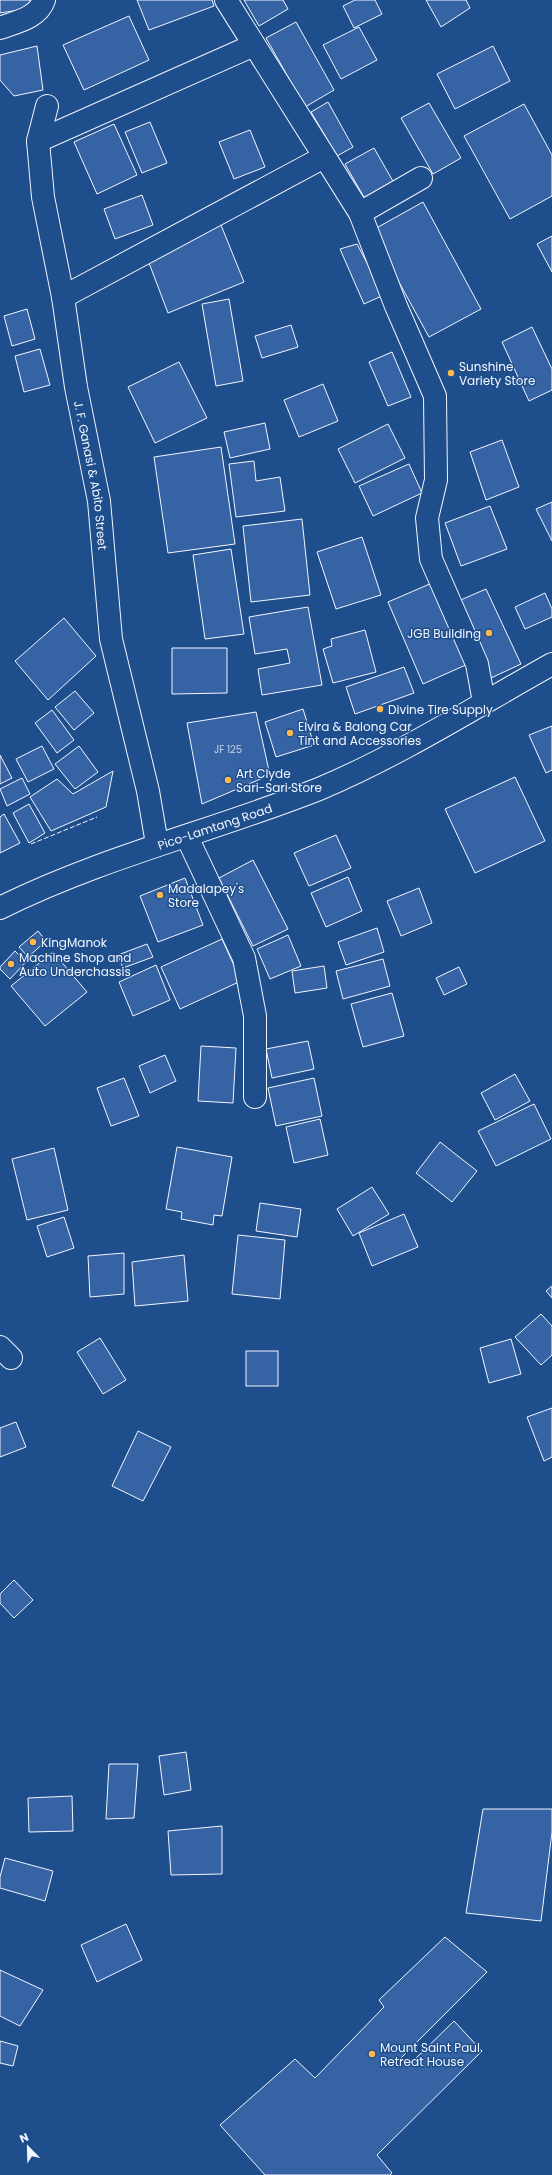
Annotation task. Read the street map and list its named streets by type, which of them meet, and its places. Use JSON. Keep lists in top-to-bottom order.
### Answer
{
  "streets": {
    "street": ["J. F. Ganasi & Abito Street", "Pico-Lamtang Road"]
  },
  "crossings": [
    ["J. F. Ganasi & Abito Street", "Pico-Lamtang Road"]
  ],
  "places": [
    "Sunshine Variety Store",
    "JGB Building",
    "Divine Tire Supply",
    "Elvira & Balong Car Tint and Accessories",
    "Art Clyde Sari-Sari Store",
    "Madalapey's Store",
    "KingManok",
    "Machine Shop and Auto Underchassis",
    "Mount Saint Paul Retreat House"
  ],
  "house_numbers": ["JF 125"],
  "north": "top left"
}
